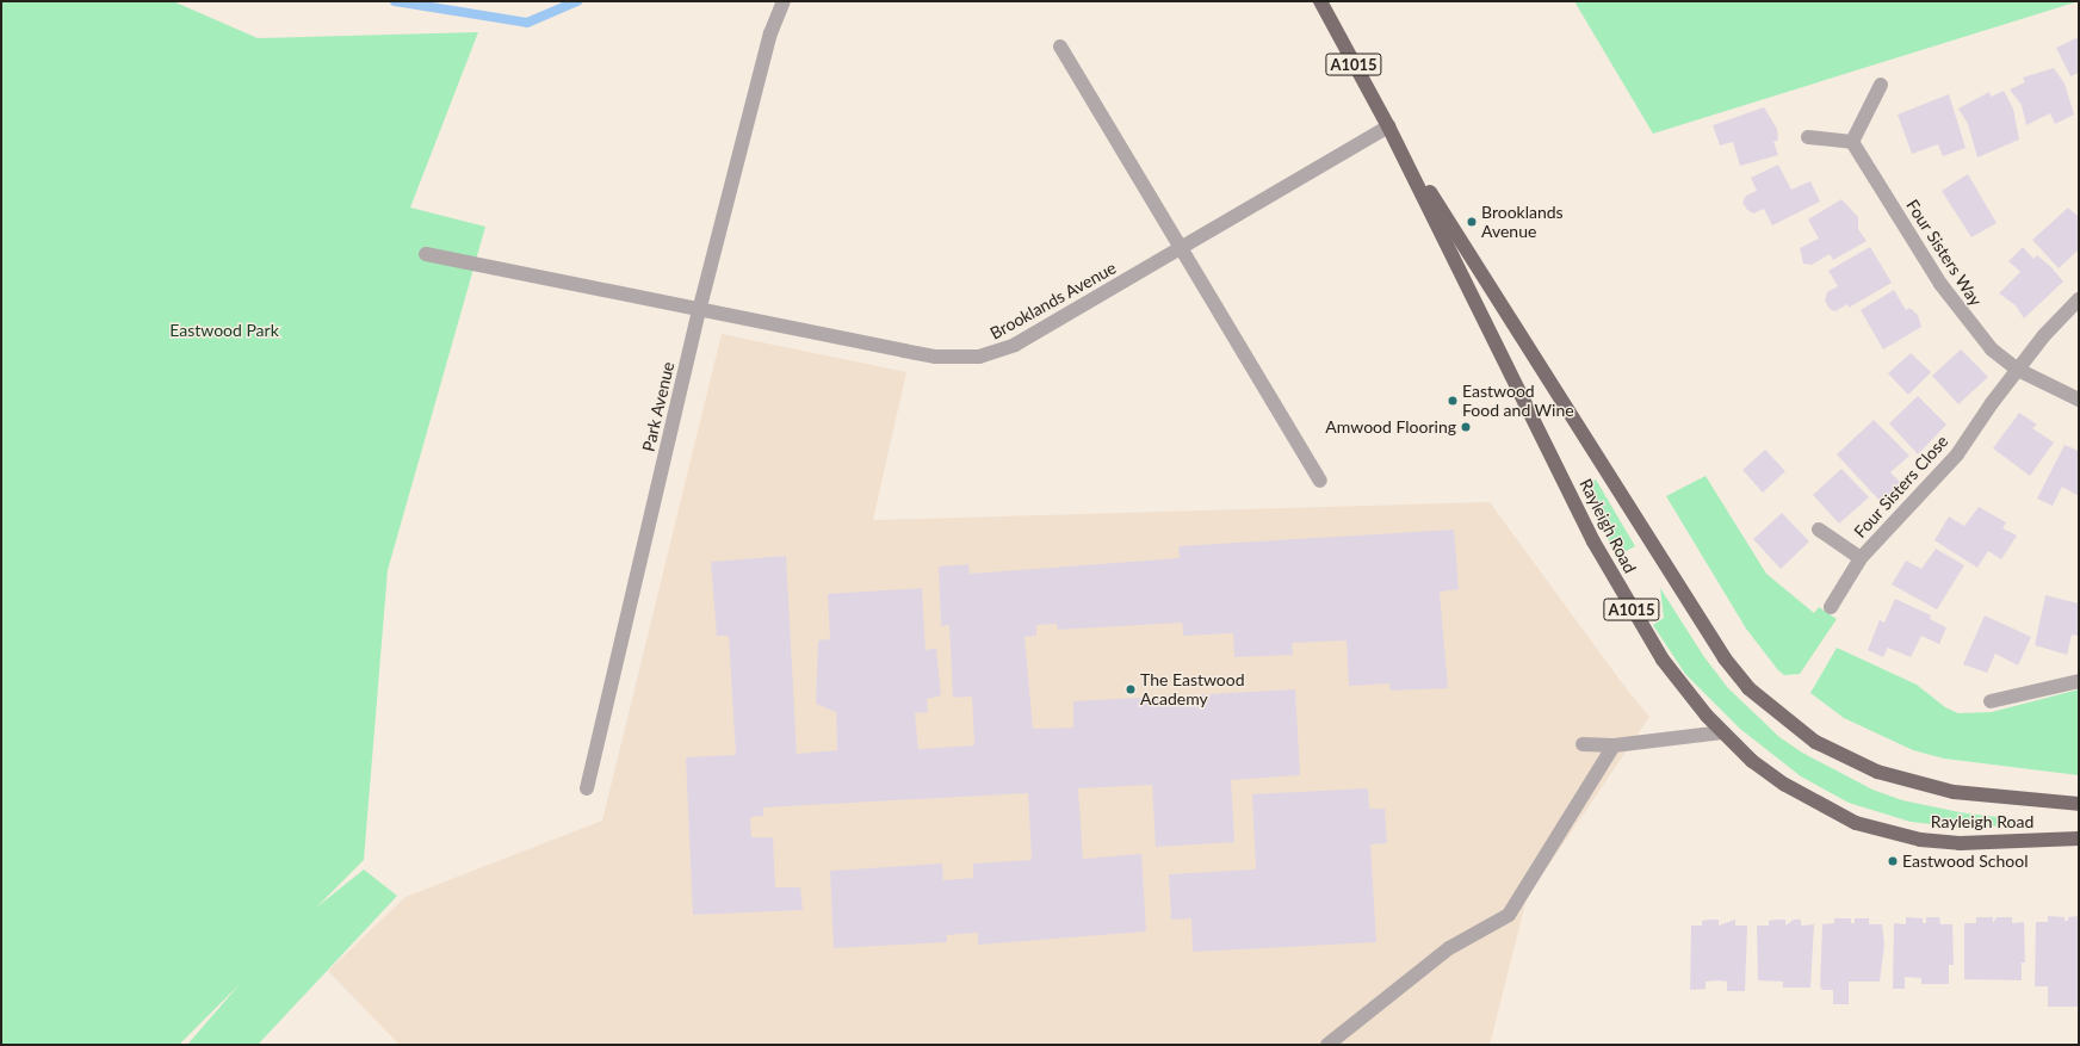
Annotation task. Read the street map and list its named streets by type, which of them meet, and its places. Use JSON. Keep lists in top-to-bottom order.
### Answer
{
  "streets": {
    "main road": ["A1015", "Rayleigh Road"],
    "street": [
      "Four Sisters Way",
      "Brooklands Avenue",
      "Park Avenue",
      "Four Sisters Close"
    ]
  },
  "crossings": [
    ["Four Sisters Way", "Four Sisters Close"],
    ["Brooklands Avenue", "Park Avenue"],
    ["Brooklands Avenue", "Rayleigh Road"]
  ],
  "parks": ["Eastwood Park"],
  "places": [
    "Brooklands Avenue",
    "Eastwood Food and Wine",
    "Amwood Flooring",
    "The Eastwood Academy",
    "Eastwood School"
  ]
}
